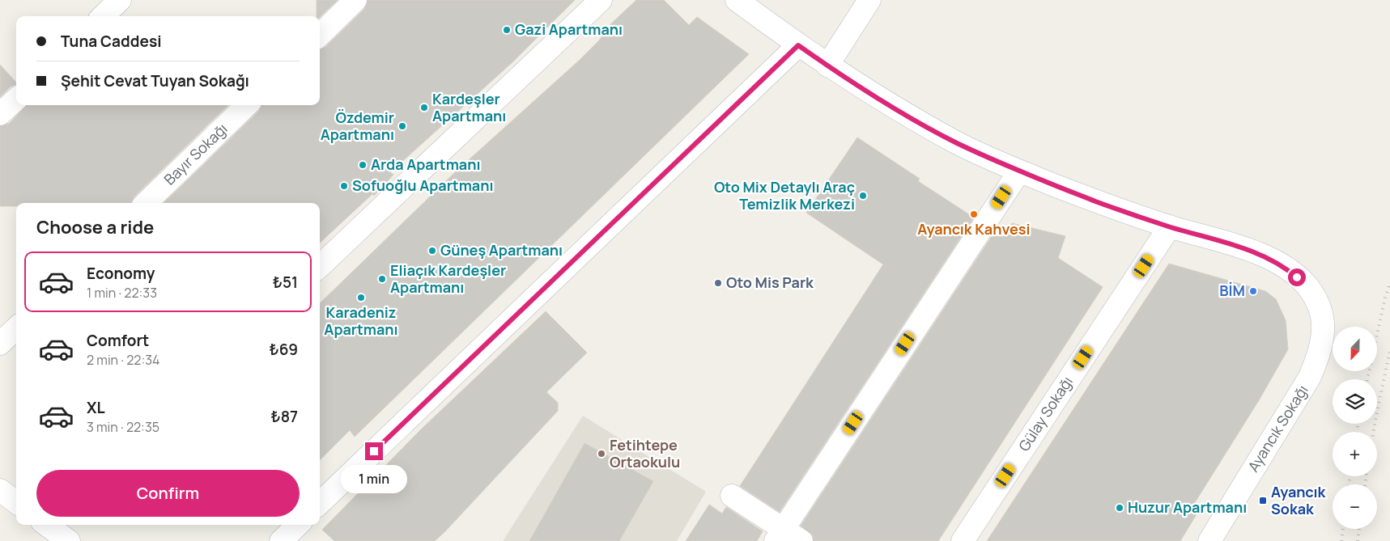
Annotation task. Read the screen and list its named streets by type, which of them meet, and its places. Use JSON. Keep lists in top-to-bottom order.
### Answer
{
  "streets": {
    "street": ["Bayır Sokağı", "Gülay Sokağı", "Ayancık Sokağı"]
  },
  "crossings": [
    ["Gülay Sokağı", "Ayancık Sokağı"]
  ],
  "places": {
    "other": [
      "Gazi Apartmanı",
      "Kardeşler Apartmanı",
      "Özdemir Apartmanı",
      "Arda Apartmanı",
      "Sofuoğlu Apartmanı",
      "Oto Mix Detaylı Araç Temizlik Merkezi",
      "Ayancık Kahvesi",
      "Güneş Apartmanı",
      "Eliaçık Kardeşler Apartmanı",
      "Oto Mis Park",
      "BİM",
      "Karadeniz Apartmanı",
      "Fetihtepe Ortaokulu",
      "Huzur Apartmanı"
    ],
    "transit": ["Ayancık Sokak"]
  },
  "north": "bottom",
  "page": {
    "banner": ["Tuna Caddesi", "Şehit Cevat Tuyan Sokağı"],
    "heading": "Choose a ride",
    "list": [
      {
        "name": "Economy",
        "note": "1 min · 22:33",
        "value": "₺51"
      },
      {
        "name": "Comfort",
        "note": "2 min · 22:34",
        "value": "₺69"
      },
      {
        "name": "XL",
        "note": "3 min · 22:35",
        "value": "₺87"
      }
    ],
    "map_buttons": ["+", "−"],
    "buttons": "Confirm",
    "bubble": "1 min"
  }
}
